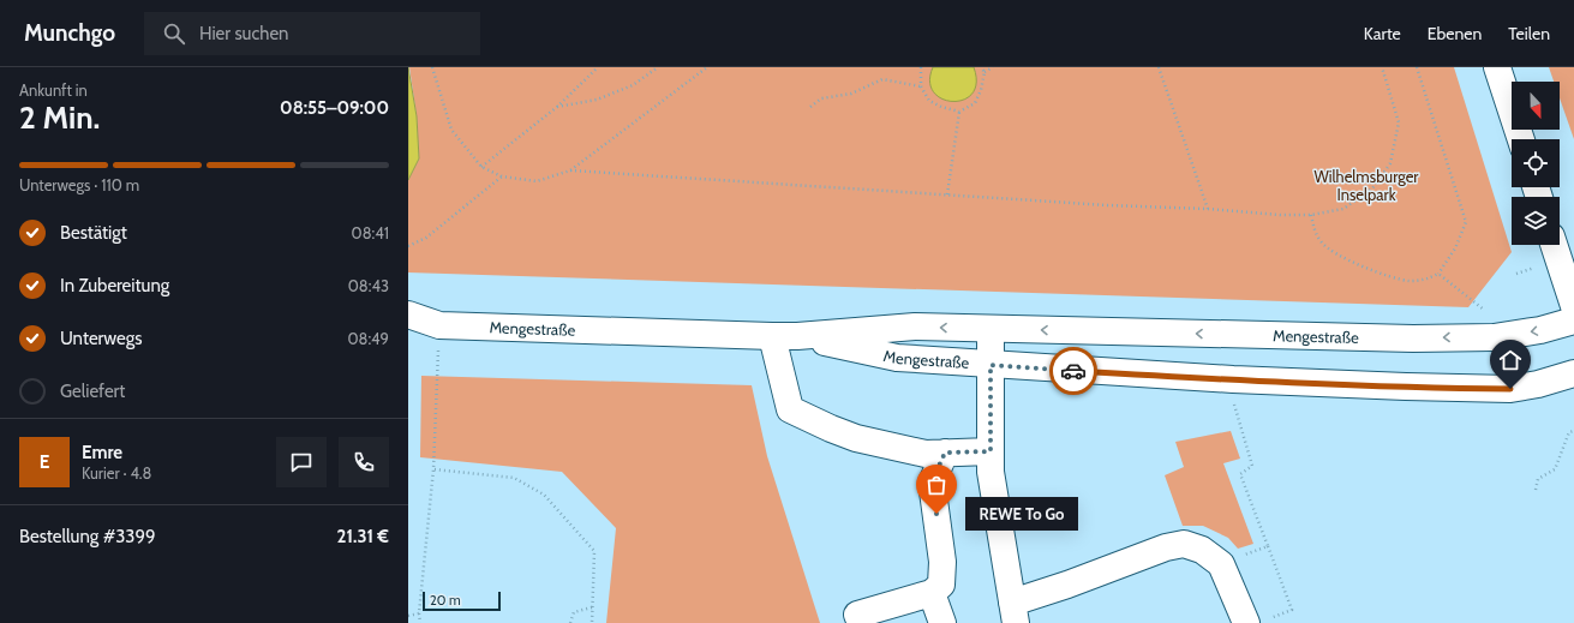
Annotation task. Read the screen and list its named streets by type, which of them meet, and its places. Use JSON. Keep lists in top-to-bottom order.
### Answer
{
  "streets": {
    "main road": ["Mengestraße"]
  },
  "parks": ["Wilhelmsburger Inselpark"],
  "places": ["REWE To Go"],
  "scale_bar": "20 m",
  "north": "bottom",
  "page": {
    "header": "Munchgo",
    "search": "Hier suchen",
    "nav": ["Karte", "Ebenen", "Teilen"],
    "heading": ["2 Min.", "Ankunft in", "08:55–09:00"],
    "panel": [
      "Emre",
      "Kurier · 4.8",
      "Bestellung #3399",
      "21.31 €"
    ],
    "bar": "Unterwegs · 110 m",
    "list": [
      ["Bestätigt", "08:41"],
      ["In Zubereitung", "08:43"],
      ["Unterwegs", "08:49"],
      "Geliefert"
    ],
    "round": "E",
    "bubble": "REWE To Go",
    "scale": "20 m"
  }
}
